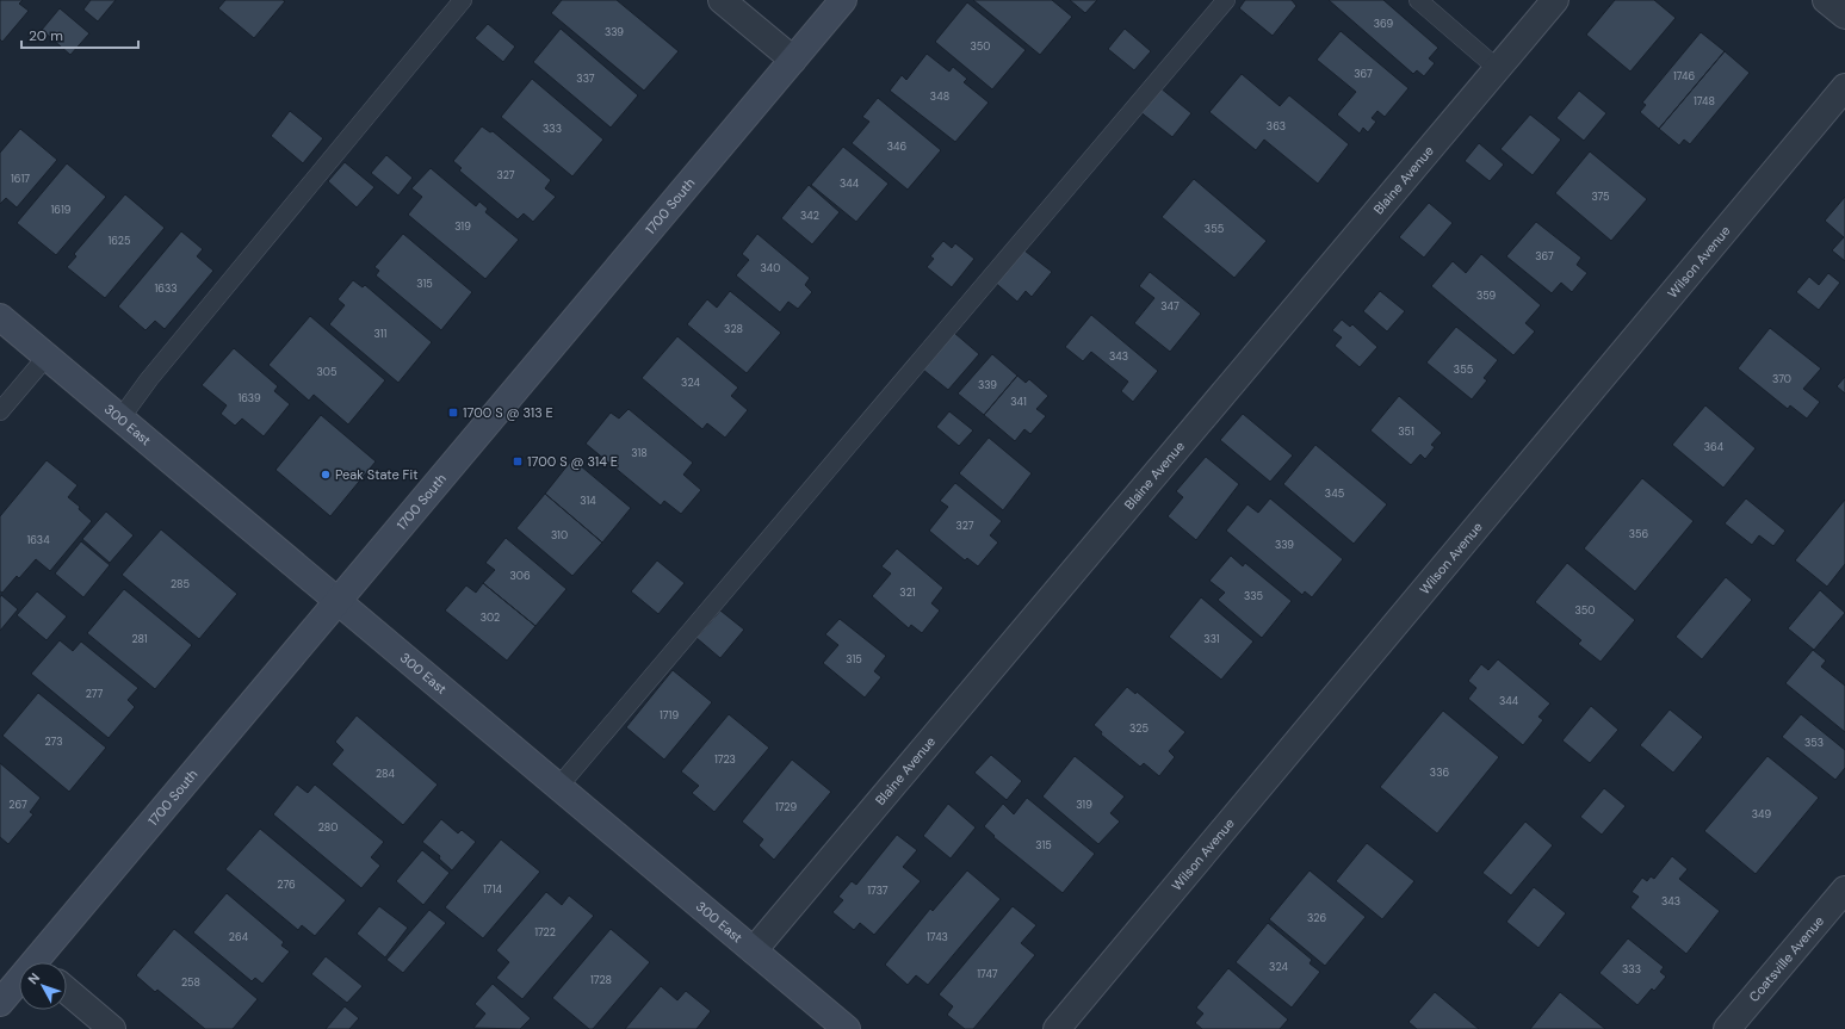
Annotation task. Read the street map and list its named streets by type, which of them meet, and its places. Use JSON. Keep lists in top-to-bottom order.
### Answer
{
  "streets": {
    "street": [
      "Blaine Avenue",
      "1700 South",
      "Wilson Avenue",
      "300 East",
      "Coatsville Avenue"
    ]
  },
  "crossings": [
    ["Blaine Avenue", "300 East"],
    ["1700 South", "300 East"]
  ],
  "places": {
    "transit": ["1700 S @ 313 E", "1700 S @ 314 E"],
    "other": ["Peak State Fit"]
  },
  "house_numbers": [
    "369",
    "339",
    "350",
    "367",
    "1746",
    "337",
    "348",
    "1748",
    "363",
    "333",
    "346",
    "327",
    "1617",
    "344",
    "375",
    "1619",
    "342",
    "319",
    "355",
    "1625",
    "367",
    "340",
    "315",
    "1633",
    "359",
    "347",
    "328",
    "311",
    "343",
    "355",
    "305",
    "370",
    "324",
    "339",
    "1639",
    "341",
    "351",
    "364",
    "318",
    "345",
    "314",
    "327",
    "356",
    "310",
    "1634",
    "339",
    "306",
    "285",
    "321",
    "335",
    "350",
    "302",
    "281",
    "331",
    "315",
    "277",
    "344",
    "1719",
    "325",
    "273",
    "353",
    "1723",
    "336",
    "284",
    "267",
    "319",
    "1729",
    "349",
    "280",
    "315",
    "276",
    "1714",
    "1737",
    "343",
    "326",
    "1722",
    "264",
    "1743",
    "324",
    "333",
    "1747",
    "1728",
    "258"
  ],
  "scale_bar": "20 m",
  "north": "top left"
}
